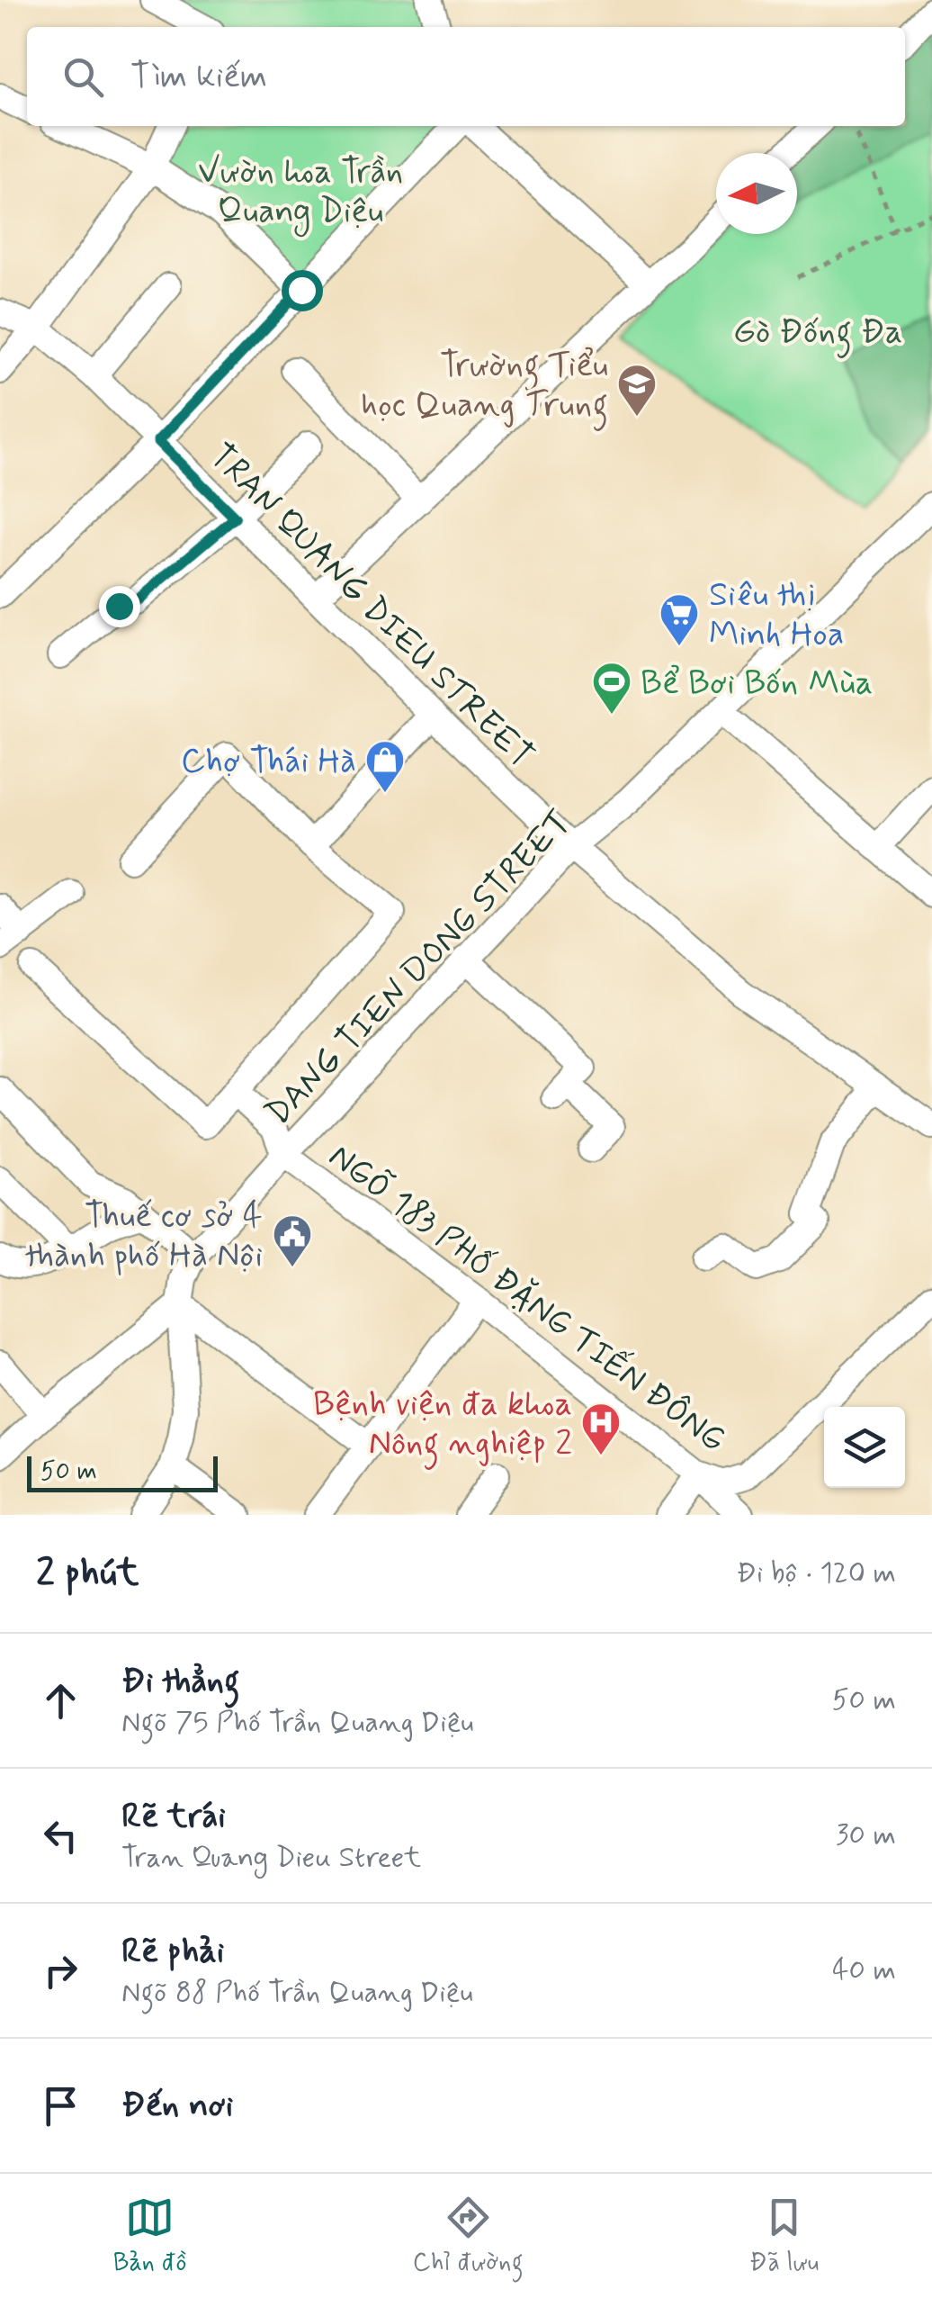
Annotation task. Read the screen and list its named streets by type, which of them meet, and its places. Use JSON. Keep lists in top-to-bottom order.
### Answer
{
  "streets": {
    "street": ["TRAN QUANG DIEU STREET", "DANG TIEN DONG STREET", "NGÕ 183 PHỐ ĐẶNG TIẾN ĐÔNG"]
  },
  "crossings": [
    ["TRAN QUANG DIEU STREET", "DANG TIEN DONG STREET"],
    ["DANG TIEN DONG STREET", "NGÕ 183 PHỐ ĐẶNG TIẾN ĐÔNG"]
  ],
  "parks": ["Vườn hoa Trần Quang Diệu", "Gò Đống Đa"],
  "places": {
    "school or university": ["Trường Tiểu học Quang Trung"],
    "supermarket": ["Siêu thị Minh Hoa"],
    "sports": ["Bể Bơi Bốn Mùa"],
    "shop": ["Chợ Thái Hà"],
    "public building": ["Thuế cơ sở 4 thành phố Hà Nội"],
    "hospital": ["Bệnh viện đa khoa Nông nghiệp 2"]
  },
  "scale_bar": "50 m",
  "north": "left",
  "page": {
    "search": "Tìm kiếm",
    "scale": "50 m",
    "heading": ["2 phút", "Đi bộ · 120 m"],
    "list": [
      ["Đi thẳng", "Ngõ 75 Phố Trần Quang Diệu", "50 m"],
      ["Rẽ trái", "Tran Quang Dieu Street", "30 m"],
      ["Rẽ phải", "Ngõ 88 Phố Trần Quang Diệu", "40 m"],
      "Đến nơi"
    ],
    "nav": ["Bản đồ", "Chỉ đường", "Đã lưu"]
  }
}
